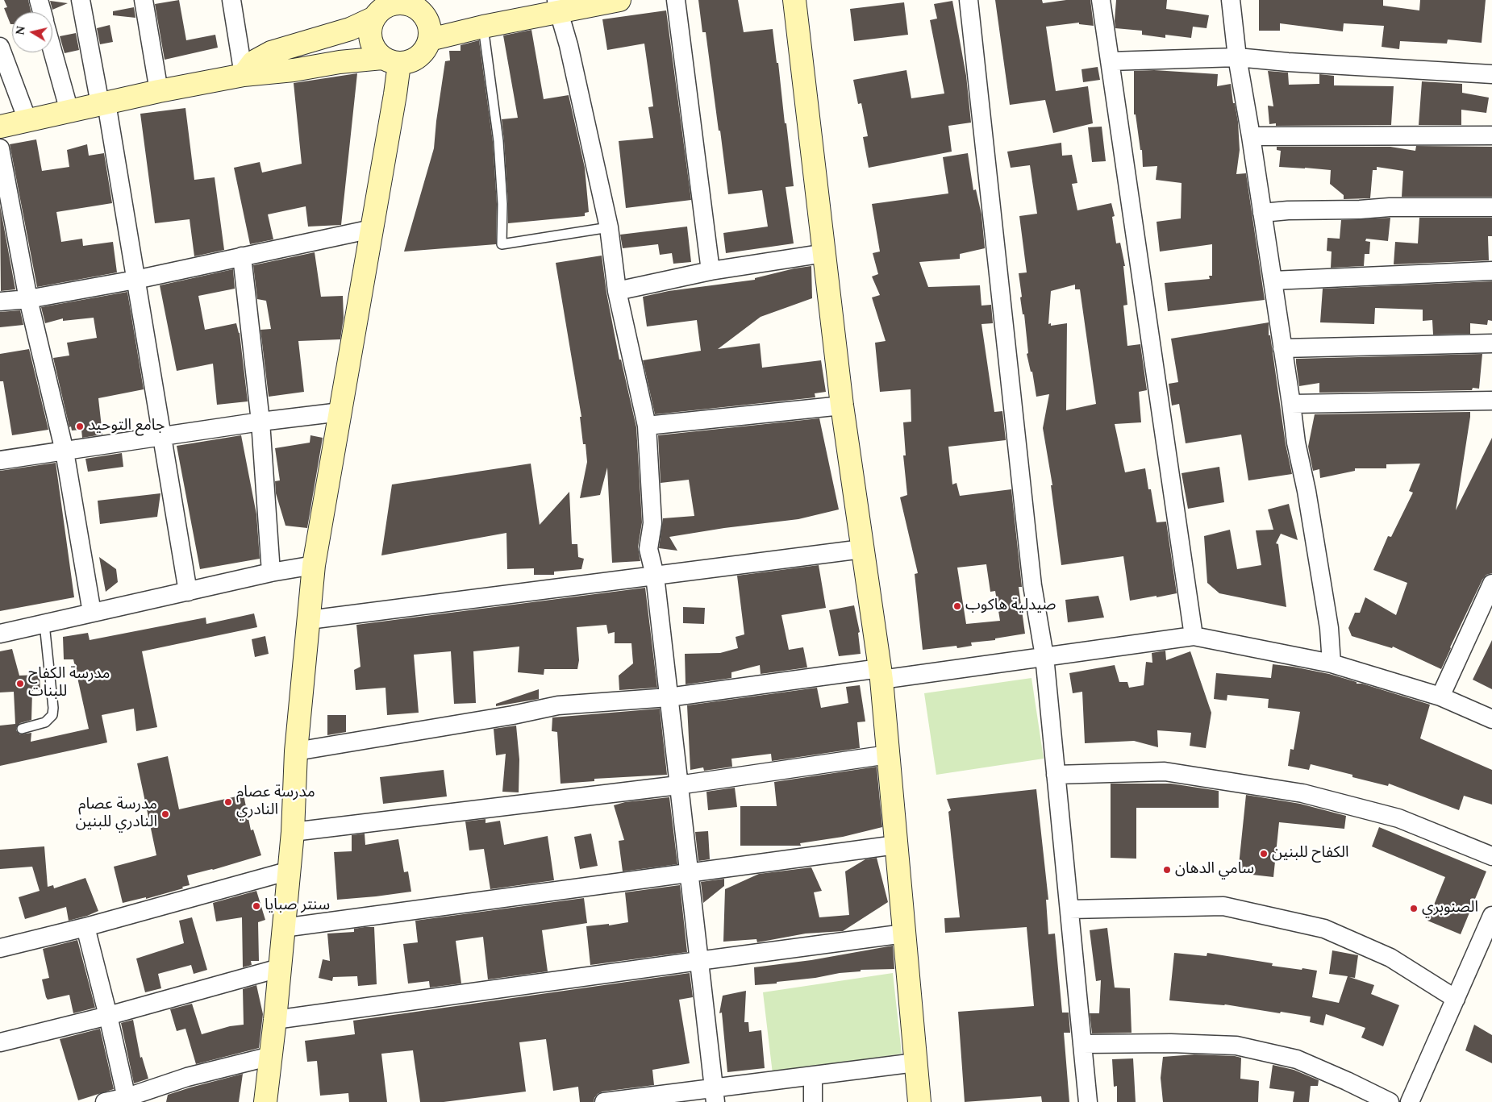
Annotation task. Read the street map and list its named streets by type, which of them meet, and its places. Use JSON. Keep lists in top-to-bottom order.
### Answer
{
  "places": [
    "جامع التوحيد",
    "صيدلية هاكوب",
    "مدرسة الكفاح للبنات",
    "مدرسة عصام النادري",
    "مدرسة عصام النادري للبنين",
    "الكفاح للبنين",
    "سامي الدهان",
    "سنتر صبايا",
    "الصنوبري"
  ],
  "north": "left"
}
